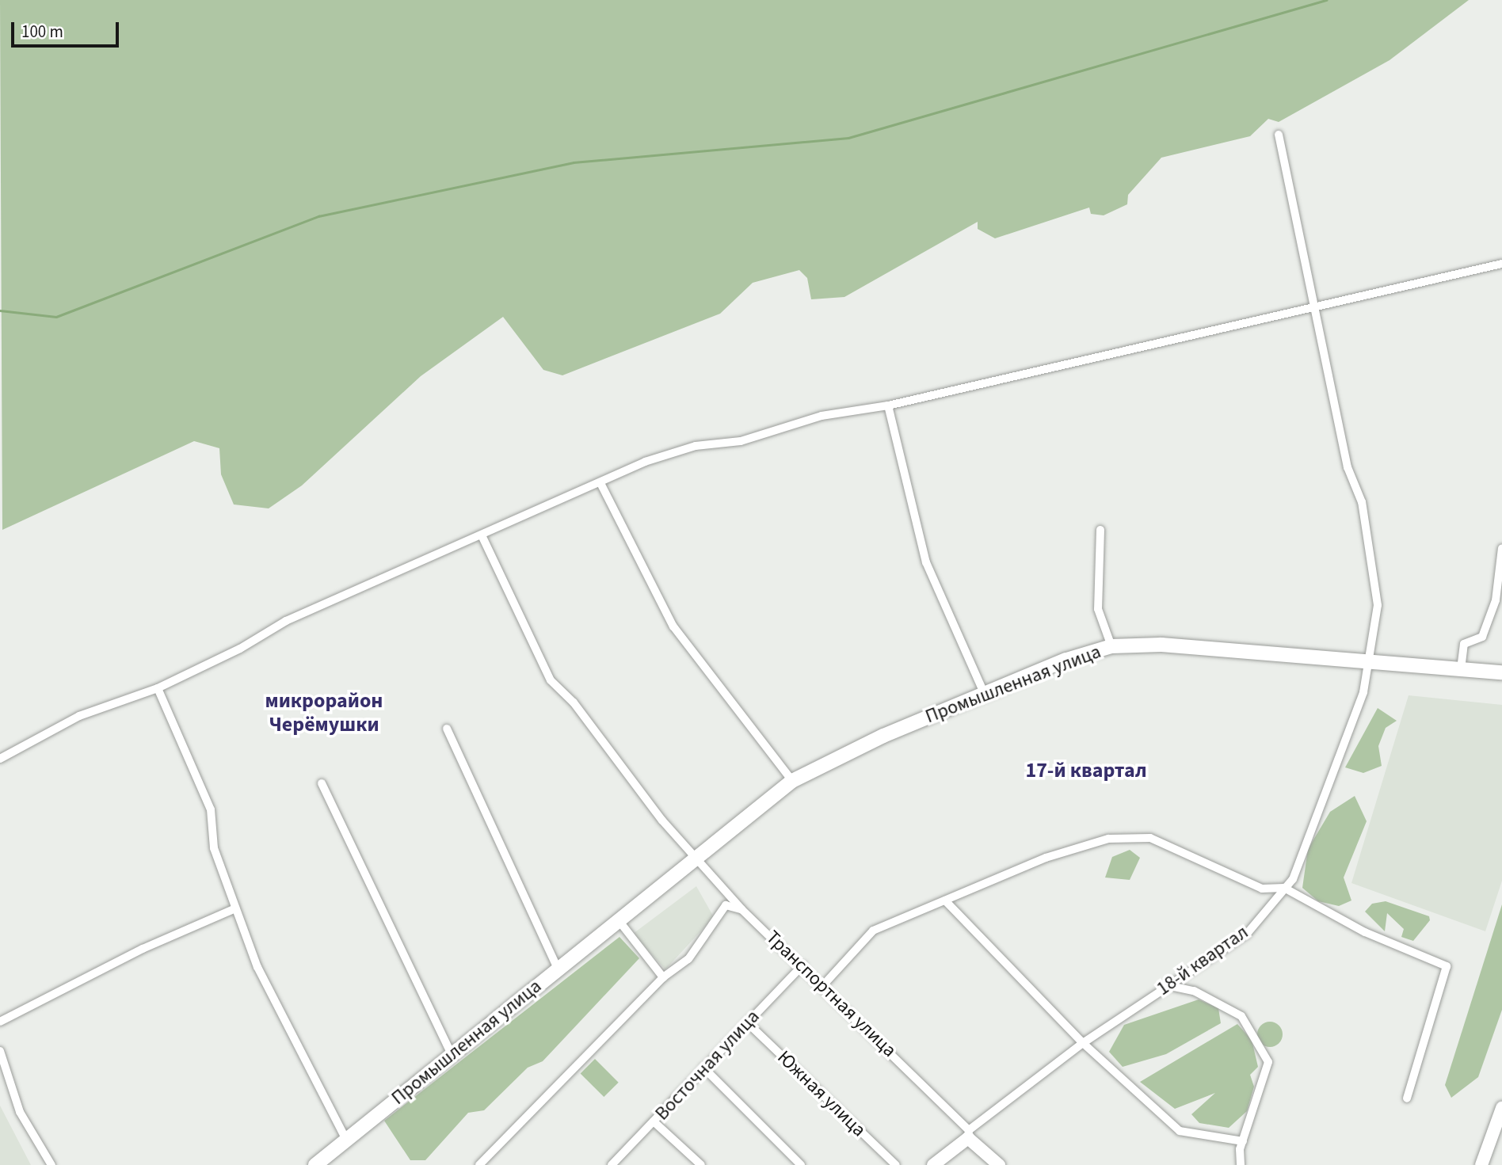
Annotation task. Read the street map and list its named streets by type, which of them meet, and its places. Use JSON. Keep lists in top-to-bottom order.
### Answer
{
  "streets": {
    "main road": ["Промышленная улица"],
    "street": [
      "18-й квартал",
      "Транспортная улица",
      "Восточная улица",
      "Южная улица"
    ]
  },
  "crossings": [
    ["Промышленная улица", "18-й квартал"],
    ["Промышленная улица", "Транспортная улица"],
    ["18-й квартал", "Транспортная улица"],
    ["Транспортная улица", "Восточная улица"],
    ["Восточная улица", "Южная улица"]
  ],
  "districts": ["микрорайон Черёмушки", "17-й квартал"],
  "scale_bar": "100 m"
}
